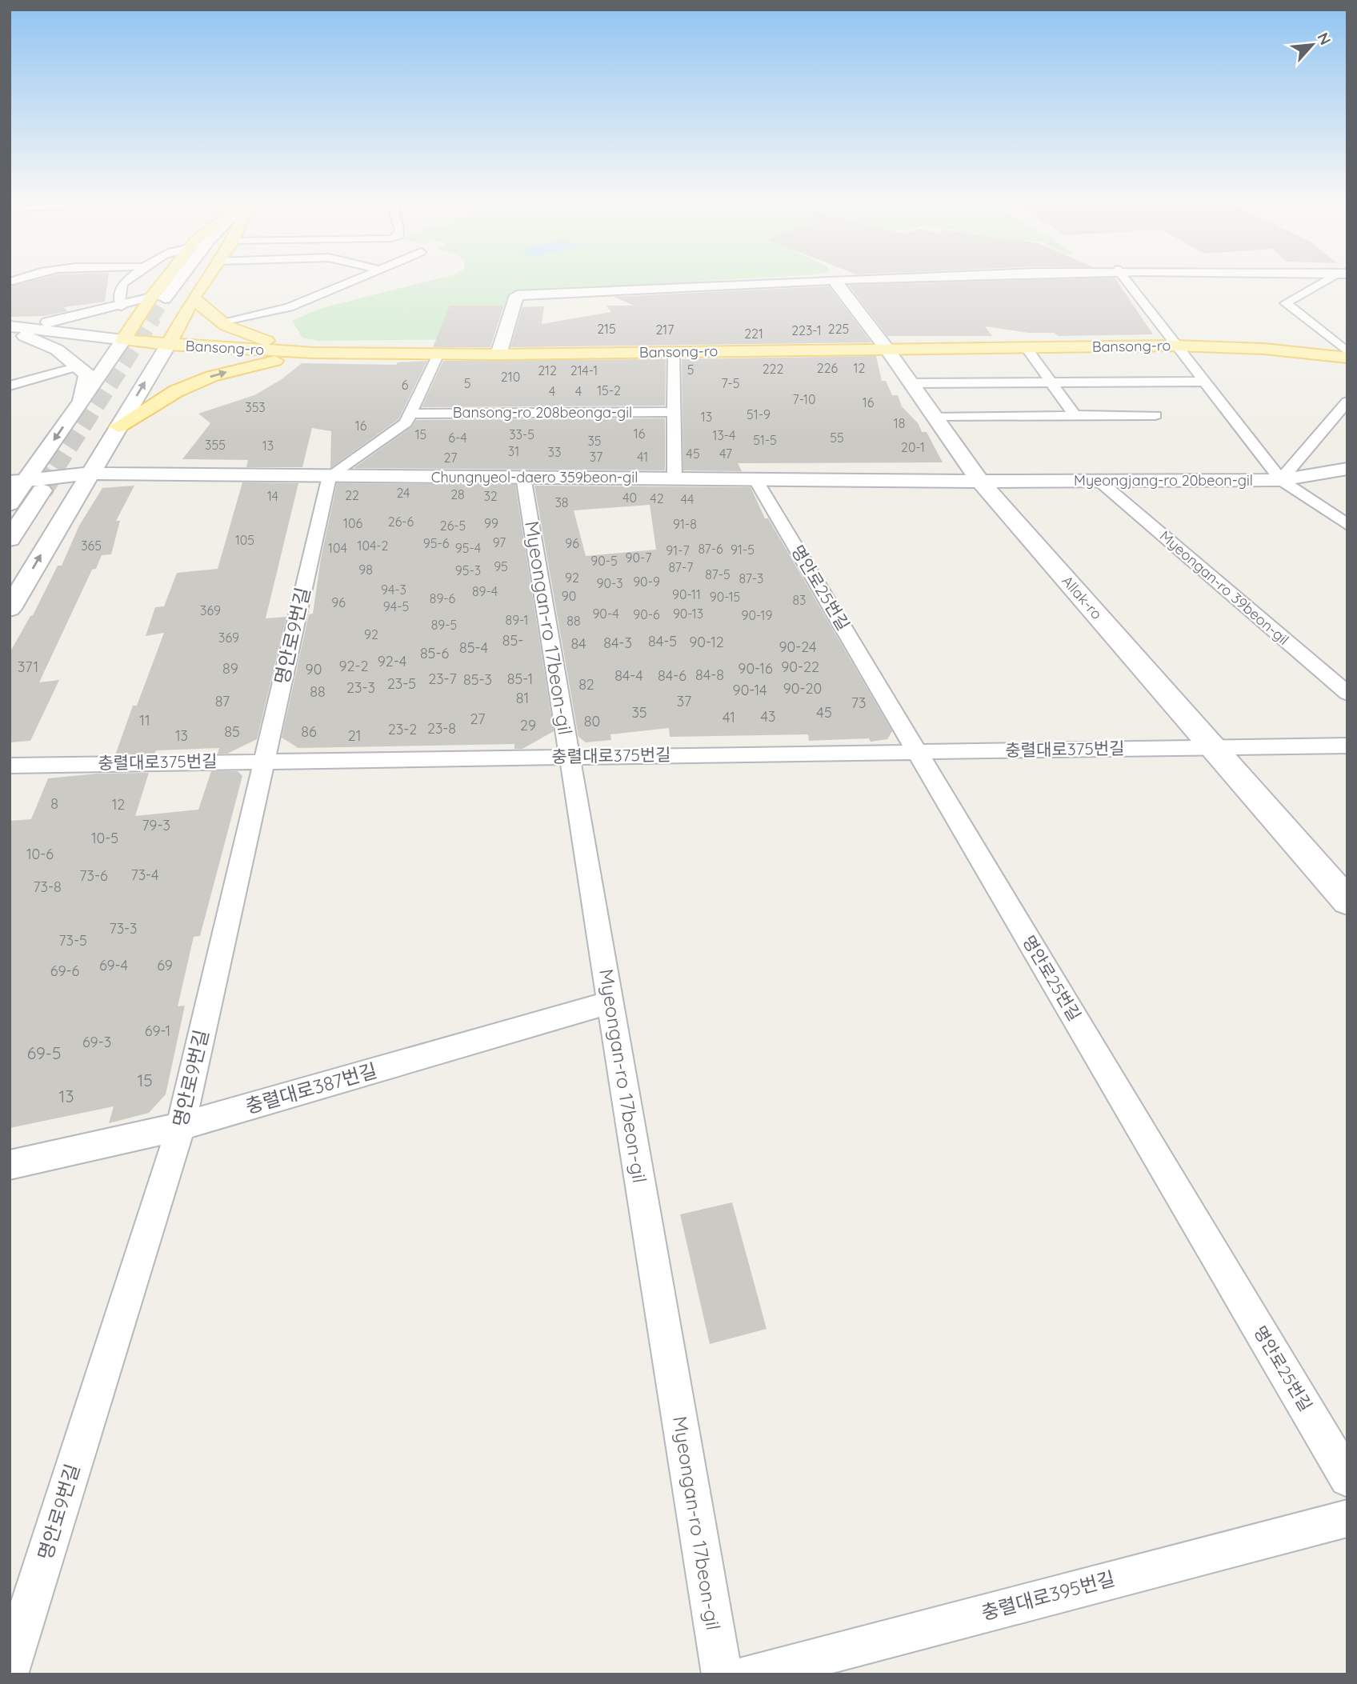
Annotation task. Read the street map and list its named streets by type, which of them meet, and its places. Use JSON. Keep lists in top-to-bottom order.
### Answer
{
  "streets": {
    "main road": [
      "Bansong-ro",
      "Chungnyeol-daero 359beon-gil",
      "Myeongjang-ro 20beon-gil",
      "Allak-ro"
    ],
    "street": [
      "Bansong-ro 208beonga-gil",
      "명안로25번길",
      "Myeongan-ro 39beon-gil",
      "Myeongan-ro 17beon-gil",
      "명안로9번길",
      "충렬대로375번길",
      "충렬대로387번길",
      "충렬대로395번길"
    ]
  },
  "crossings": [
    ["Bansong-ro", "Allak-ro"],
    ["Chungnyeol-daero 359beon-gil", "Myeongjang-ro 20beon-gil"],
    ["Chungnyeol-daero 359beon-gil", "명안로25번길"],
    ["Chungnyeol-daero 359beon-gil", "Allak-ro"],
    ["Chungnyeol-daero 359beon-gil", "Myeongan-ro 17beon-gil"],
    ["Chungnyeol-daero 359beon-gil", "명안로9번길"],
    ["Myeongjang-ro 20beon-gil", "Myeongan-ro 39beon-gil"],
    ["Myeongjang-ro 20beon-gil", "Allak-ro"],
    ["명안로25번길", "충렬대로375번길"],
    ["Allak-ro", "충렬대로375번길"],
    ["Myeongan-ro 17beon-gil", "충렬대로375번길"],
    ["Myeongan-ro 17beon-gil", "충렬대로387번길"],
    ["명안로9번길", "충렬대로375번길"],
    ["명안로9번길", "충렬대로387번길"]
  ],
  "house_numbers": [
    "215",
    "225",
    "217",
    "223-1",
    "221",
    "226",
    "12",
    "222",
    "5",
    "212",
    "214-1",
    "210",
    "5",
    "7-5",
    "6",
    "15-2",
    "4",
    "4",
    "7-10",
    "16",
    "353",
    "51-9",
    "13",
    "18",
    "16",
    "16",
    "15",
    "33-5",
    "13-4",
    "6-4",
    "55",
    "51-5",
    "35",
    "355",
    "13",
    "20-1",
    "31",
    "33",
    "45",
    "47",
    "37",
    "41",
    "27",
    "24",
    "28",
    "22",
    "14",
    "32",
    "40",
    "42",
    "44",
    "38",
    "26-6",
    "106",
    "99",
    "91-8",
    "26-5",
    "105",
    "97",
    "95-6",
    "96",
    "365",
    "104-2",
    "104",
    "95-4",
    "87-6",
    "91-5",
    "91-7",
    "90-7",
    "90-5",
    "95",
    "87-7",
    "98",
    "95-3",
    "87-5",
    "92",
    "87-3",
    "90-9",
    "90-3",
    "94-3",
    "89-4",
    "90-11",
    "90",
    "90-15",
    "89-6",
    "83",
    "96",
    "94-5",
    "369",
    "90-4",
    "90-13",
    "90-6",
    "90-19",
    "89-1",
    "88",
    "89-5",
    "92",
    "369",
    "85-",
    "84-5",
    "90-12",
    "84-3",
    "84",
    "90-24",
    "85-4",
    "85-6",
    "92-4",
    "92-2",
    "371",
    "90-22",
    "89",
    "90-16",
    "90",
    "84-8",
    "84-4",
    "84-6",
    "23-7",
    "85-1",
    "85-3",
    "23-5",
    "82",
    "23-3",
    "90-20",
    "90-14",
    "88",
    "81",
    "87",
    "37",
    "73",
    "35",
    "45",
    "43",
    "41",
    "27",
    "11",
    "80",
    "29",
    "23-8",
    "23-2",
    "85",
    "86",
    "13",
    "21",
    "8",
    "12",
    "79-3",
    "10-5",
    "10-6",
    "73-4",
    "73-6",
    "73-8",
    "73-3",
    "73-5",
    "69-4",
    "69",
    "69-6",
    "69-1",
    "69-3",
    "69-5",
    "15",
    "13"
  ],
  "north": "top right"
}
